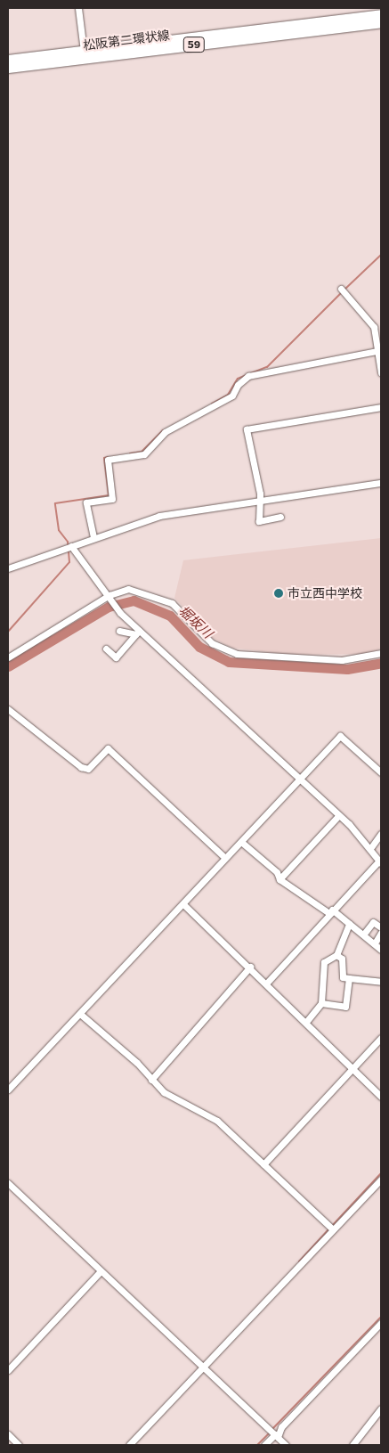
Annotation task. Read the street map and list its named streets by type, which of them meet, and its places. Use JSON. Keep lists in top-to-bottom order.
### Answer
{
  "streets": {
    "main road": ["松阪第二環状線", "59"]
  },
  "water": ["堀坂川"],
  "places": ["市立西中学校"]
}
